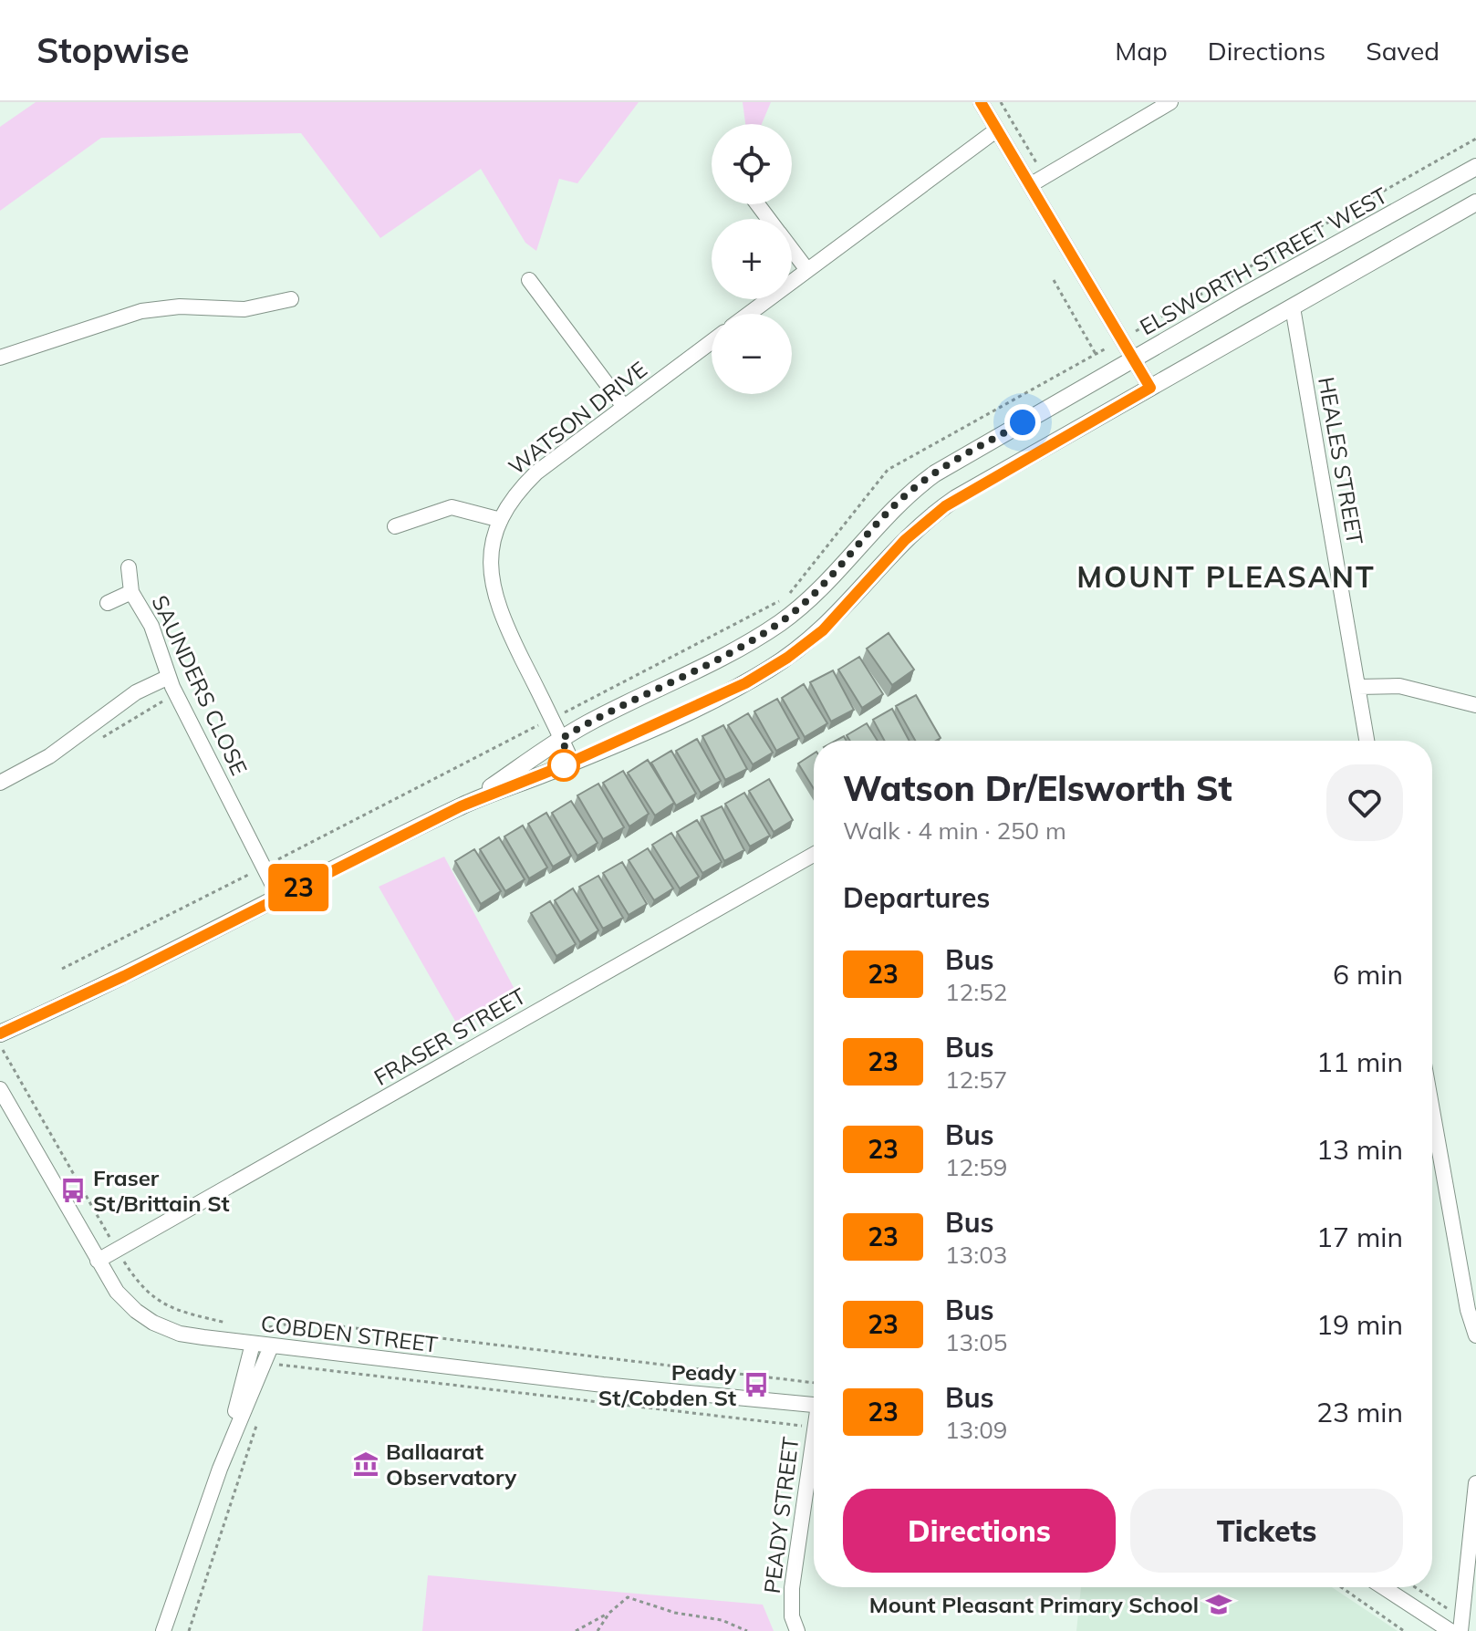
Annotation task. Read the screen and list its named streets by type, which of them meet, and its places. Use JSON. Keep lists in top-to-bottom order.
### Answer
{
  "streets": {
    "street": [
      "ELSWORTH STREET WEST",
      "WATSON DRIVE",
      "HEALES STREET",
      "SAUNDERS CLOSE",
      "FRASER STREET",
      "COBDEN STREET",
      "PEADY STREET"
    ]
  },
  "crossings": [
    ["ELSWORTH STREET WEST", "WATSON DRIVE"],
    ["ELSWORTH STREET WEST", "HEALES STREET"],
    ["ELSWORTH STREET WEST", "SAUNDERS CLOSE"],
    ["FRASER STREET", "COBDEN STREET"]
  ],
  "districts": ["MOUNT PLEASANT"],
  "places": {
    "bus stop": ["Fraser St/Brittain St", "Peady St/Cobden St"],
    "museum": ["Ballaarat Observatory"],
    "school or university": ["Mount Pleasant Primary School"]
  },
  "lines": ["bus line 23"],
  "page": {
    "header": "Stopwise",
    "nav": ["Map", "Directions", "Saved"],
    "on_map": "23",
    "map_buttons": ["+", "−"],
    "heading": [
      ["Watson Dr/Elsworth St", "Walk · 4 min · 250 m"],
      "Departures"
    ],
    "list": [
      {
        "mark": "23",
        "name": "Bus",
        "note": "12:52",
        "value": "6 min"
      },
      {
        "mark": "23",
        "name": "Bus",
        "note": "12:57",
        "value": "11 min"
      },
      {
        "mark": "23",
        "name": "Bus",
        "note": "12:59",
        "value": "13 min"
      },
      {
        "mark": "23",
        "name": "Bus",
        "note": "13:03",
        "value": "17 min"
      },
      {
        "mark": "23",
        "name": "Bus",
        "note": "13:05",
        "value": "19 min"
      },
      {
        "mark": "23",
        "name": "Bus",
        "note": "13:09",
        "value": "23 min"
      }
    ],
    "buttons": ["Directions", "Tickets"]
  }
}
